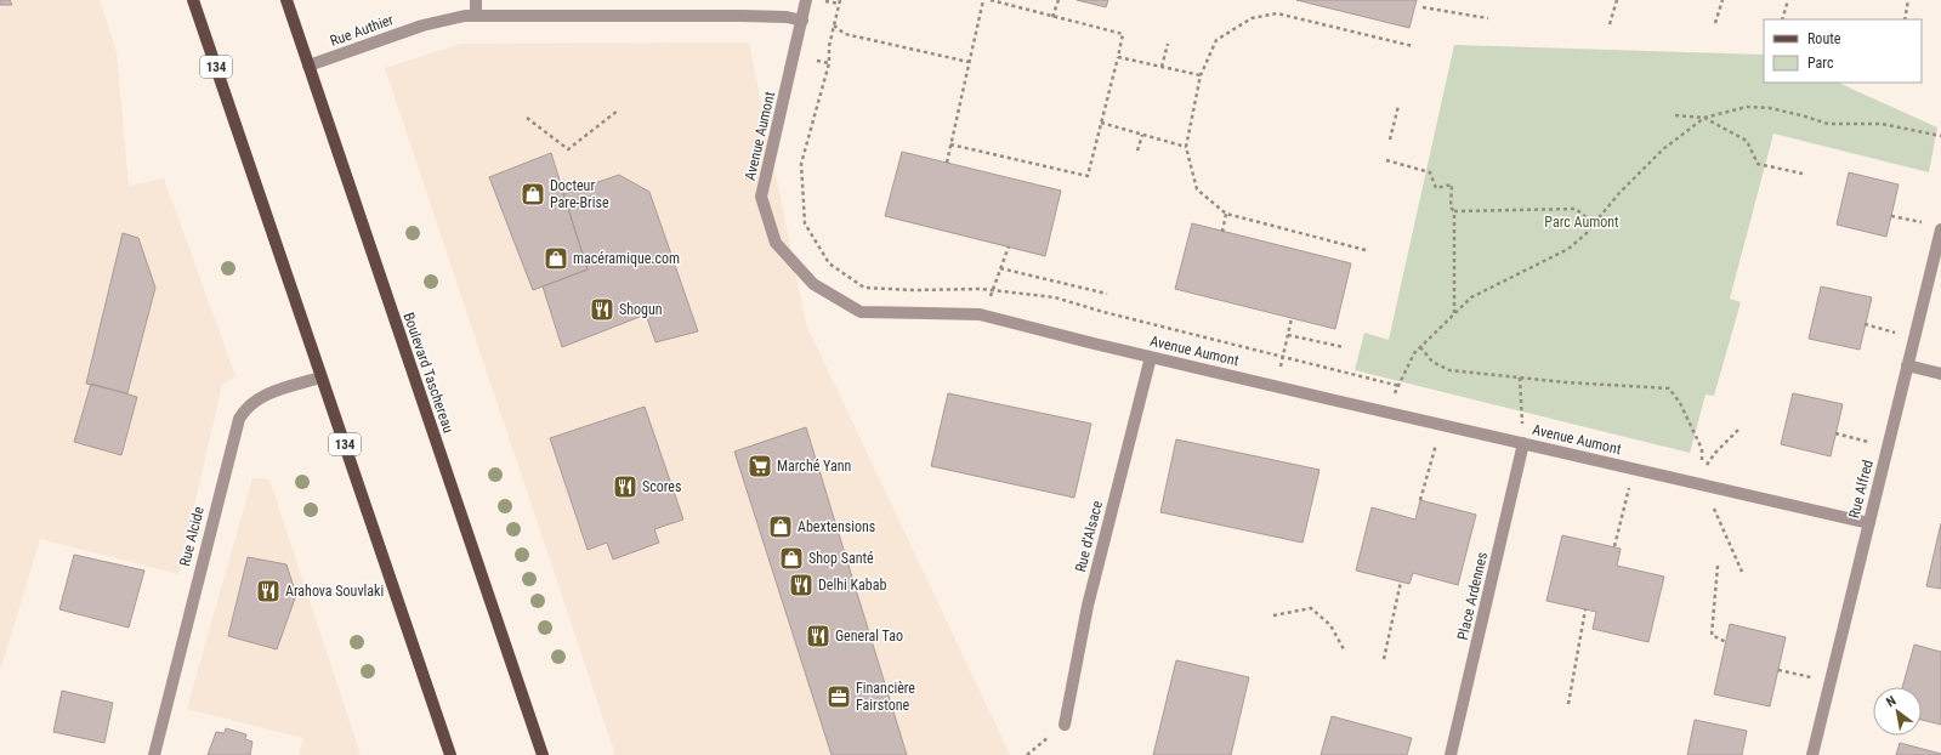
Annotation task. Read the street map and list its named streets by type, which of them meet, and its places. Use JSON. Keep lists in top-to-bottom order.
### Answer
{
  "streets": {
    "main road": ["134", "Boulevard Taschereau"],
    "street": [
      "Rue Authier",
      "Avenue Aumont",
      "Rue Alfred",
      "Rue Alcide",
      "Rue d'Alsace",
      "Place Ardennes"
    ]
  },
  "crossings": [
    ["Rue Authier", "Avenue Aumont"],
    ["Rue Authier", "Boulevard Taschereau"],
    ["134", "Rue Alcide"],
    ["Avenue Aumont", "Rue Alfred"],
    ["Avenue Aumont", "Rue d'Alsace"],
    ["Avenue Aumont", "Place Ardennes"]
  ],
  "parks": ["Parc Aumont"],
  "places": {
    "shop": [
      "Docteur Pare-Brise",
      "macéramique.com",
      "Abextensions",
      "Shop Santé"
    ],
    "restaurant": [
      "Shogun",
      "Scores",
      "Delhi Kabab",
      "Arahova Souvlaki",
      "General Tao"
    ],
    "supermarket": ["Marché Yann"],
    "office": ["Financière Fairstone"]
  },
  "legend": ["Route", "Parc"],
  "north": "top left"
}
